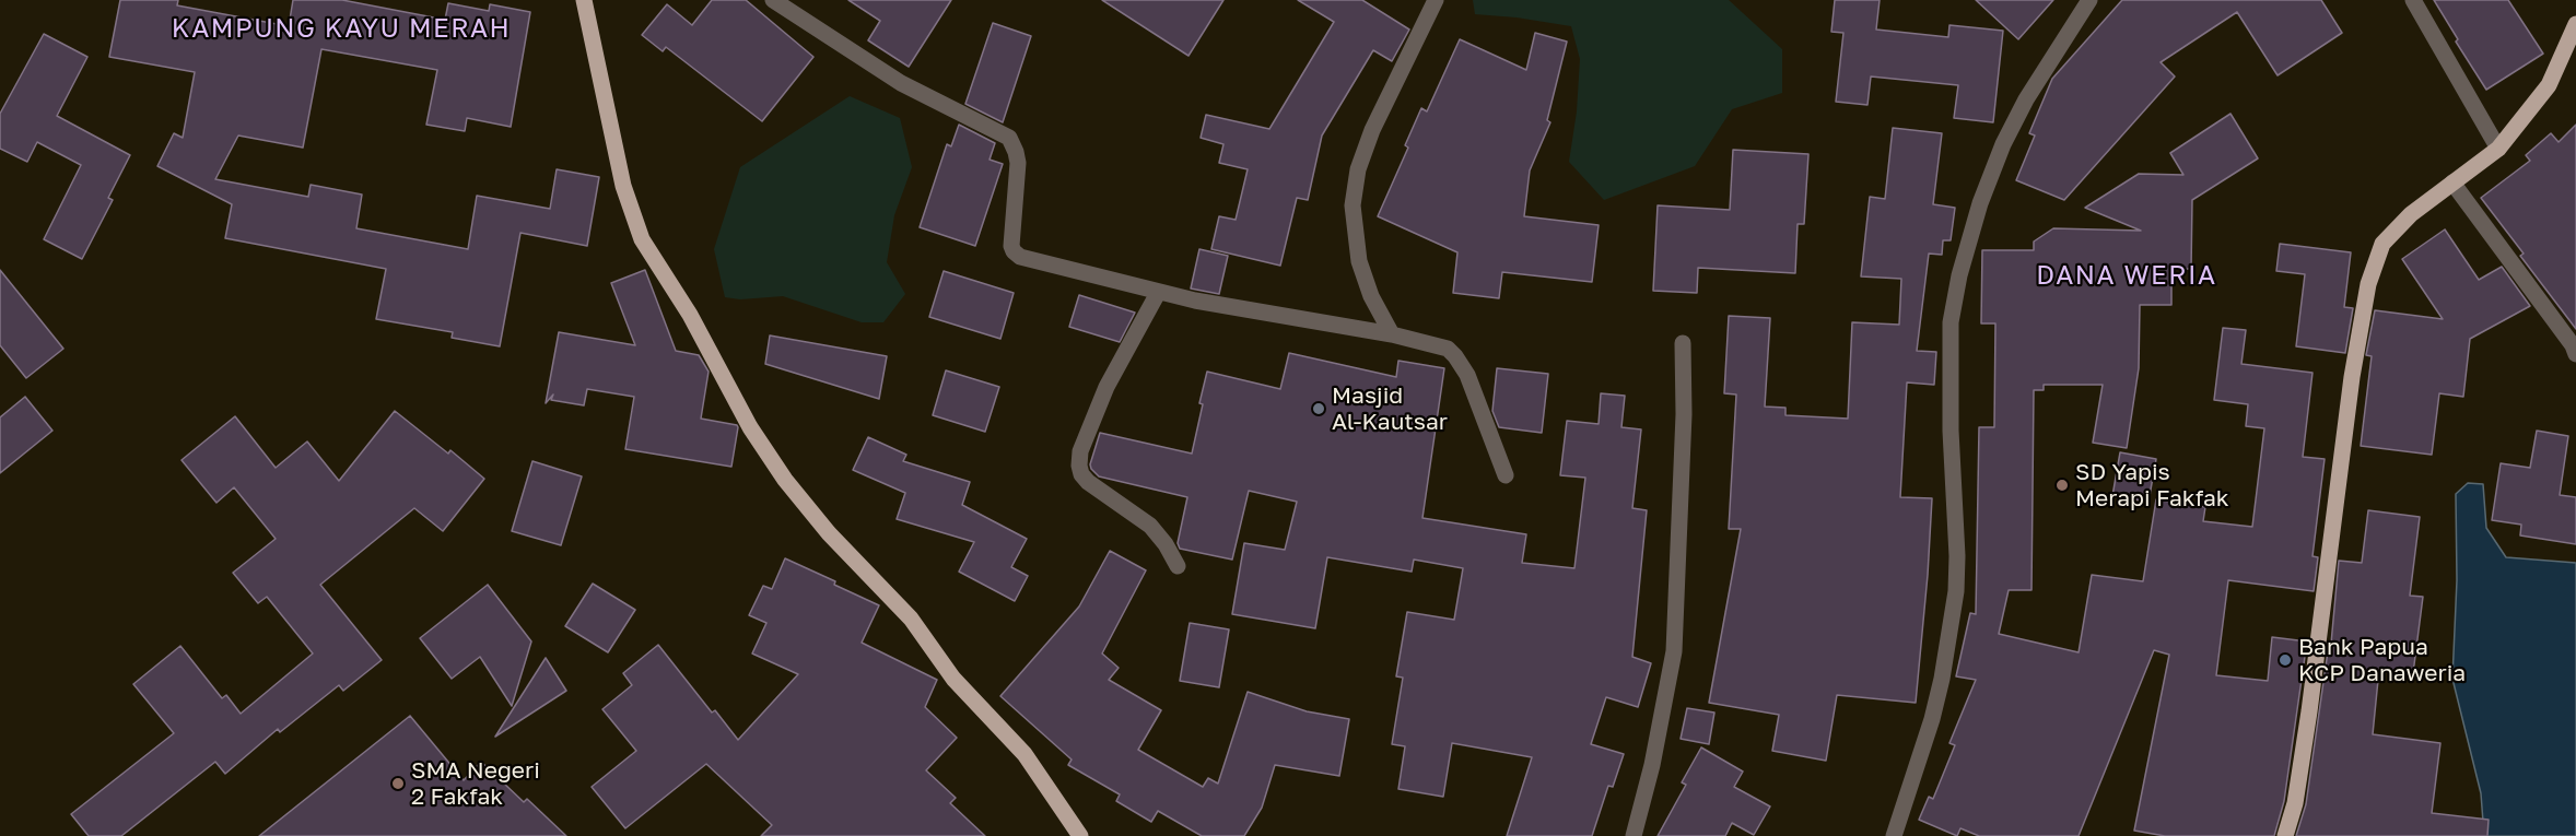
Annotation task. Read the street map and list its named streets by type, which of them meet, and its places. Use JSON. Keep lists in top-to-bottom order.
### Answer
{
  "districts": ["KAMPUNG KAYU MERAH", "DANA WERIA"],
  "places": [
    "Masjid Al-Kautsar",
    "SD Yapis Merapi Fakfak",
    "Bank Papua KCP Danaweria",
    "SMA Negeri 2 Fakfak"
  ]
}
